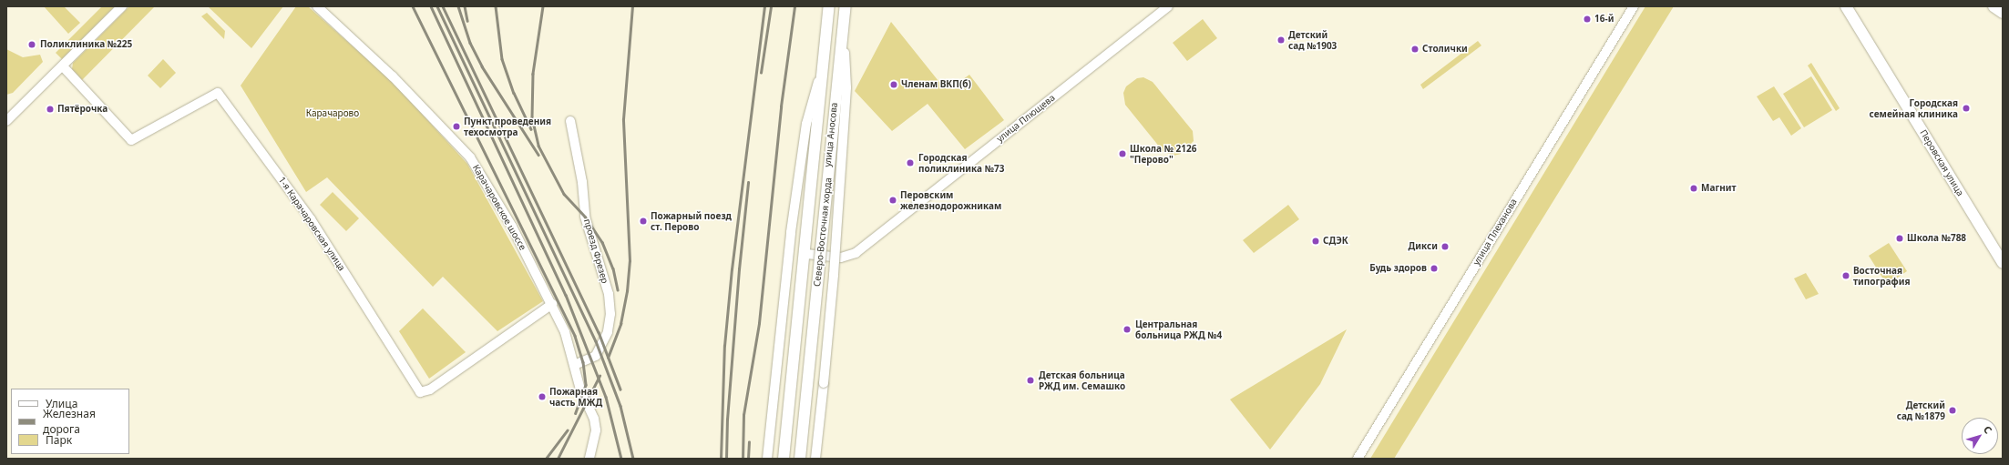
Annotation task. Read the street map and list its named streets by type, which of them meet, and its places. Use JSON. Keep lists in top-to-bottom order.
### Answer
{
  "streets": {
    "main road": ["Перовская улица", "Северо-Восточная хорда"],
    "street": [
      "улица Плющева",
      "улица Аносова",
      "Карачаровское шоссе",
      "1-я Карачаровская улица",
      "улица Плеханова",
      "проезд Фрезер"
    ]
  },
  "crossings": [
    ["улица Плющева", "улица Аносова"],
    ["улица Аносова", "Северо-Восточная хорда"],
    ["Карачаровское шоссе", "1-я Карачаровская улица"],
    ["Карачаровское шоссе", "проезд Фрезер"]
  ],
  "parks": ["Карачарово"],
  "places": [
    "16-й",
    "Детский сад №1903",
    "Поликлиника №225",
    "Столички",
    "Членам ВКП(б)",
    "Городская семейная клиника",
    "Пятёрочка",
    "Пункт проведения техосмотра",
    "Школа № 2126 \"Перово\"",
    "Городская поликлиника №73",
    "Магнит",
    "Перовским железнодорожникам",
    "Пожарный поезд ст. Перово",
    "Школа №788",
    "СДЭК",
    "Дикси",
    "Будь здоров",
    "Восточная типография",
    "Центральная больница РЖД №4",
    "Детская больница РЖД им. Семашко",
    "Пожарная часть МЖД",
    "Детский сад №1879"
  ],
  "legend": ["Улица", "Железная дорога", "Парк"],
  "north": "top right"
}
